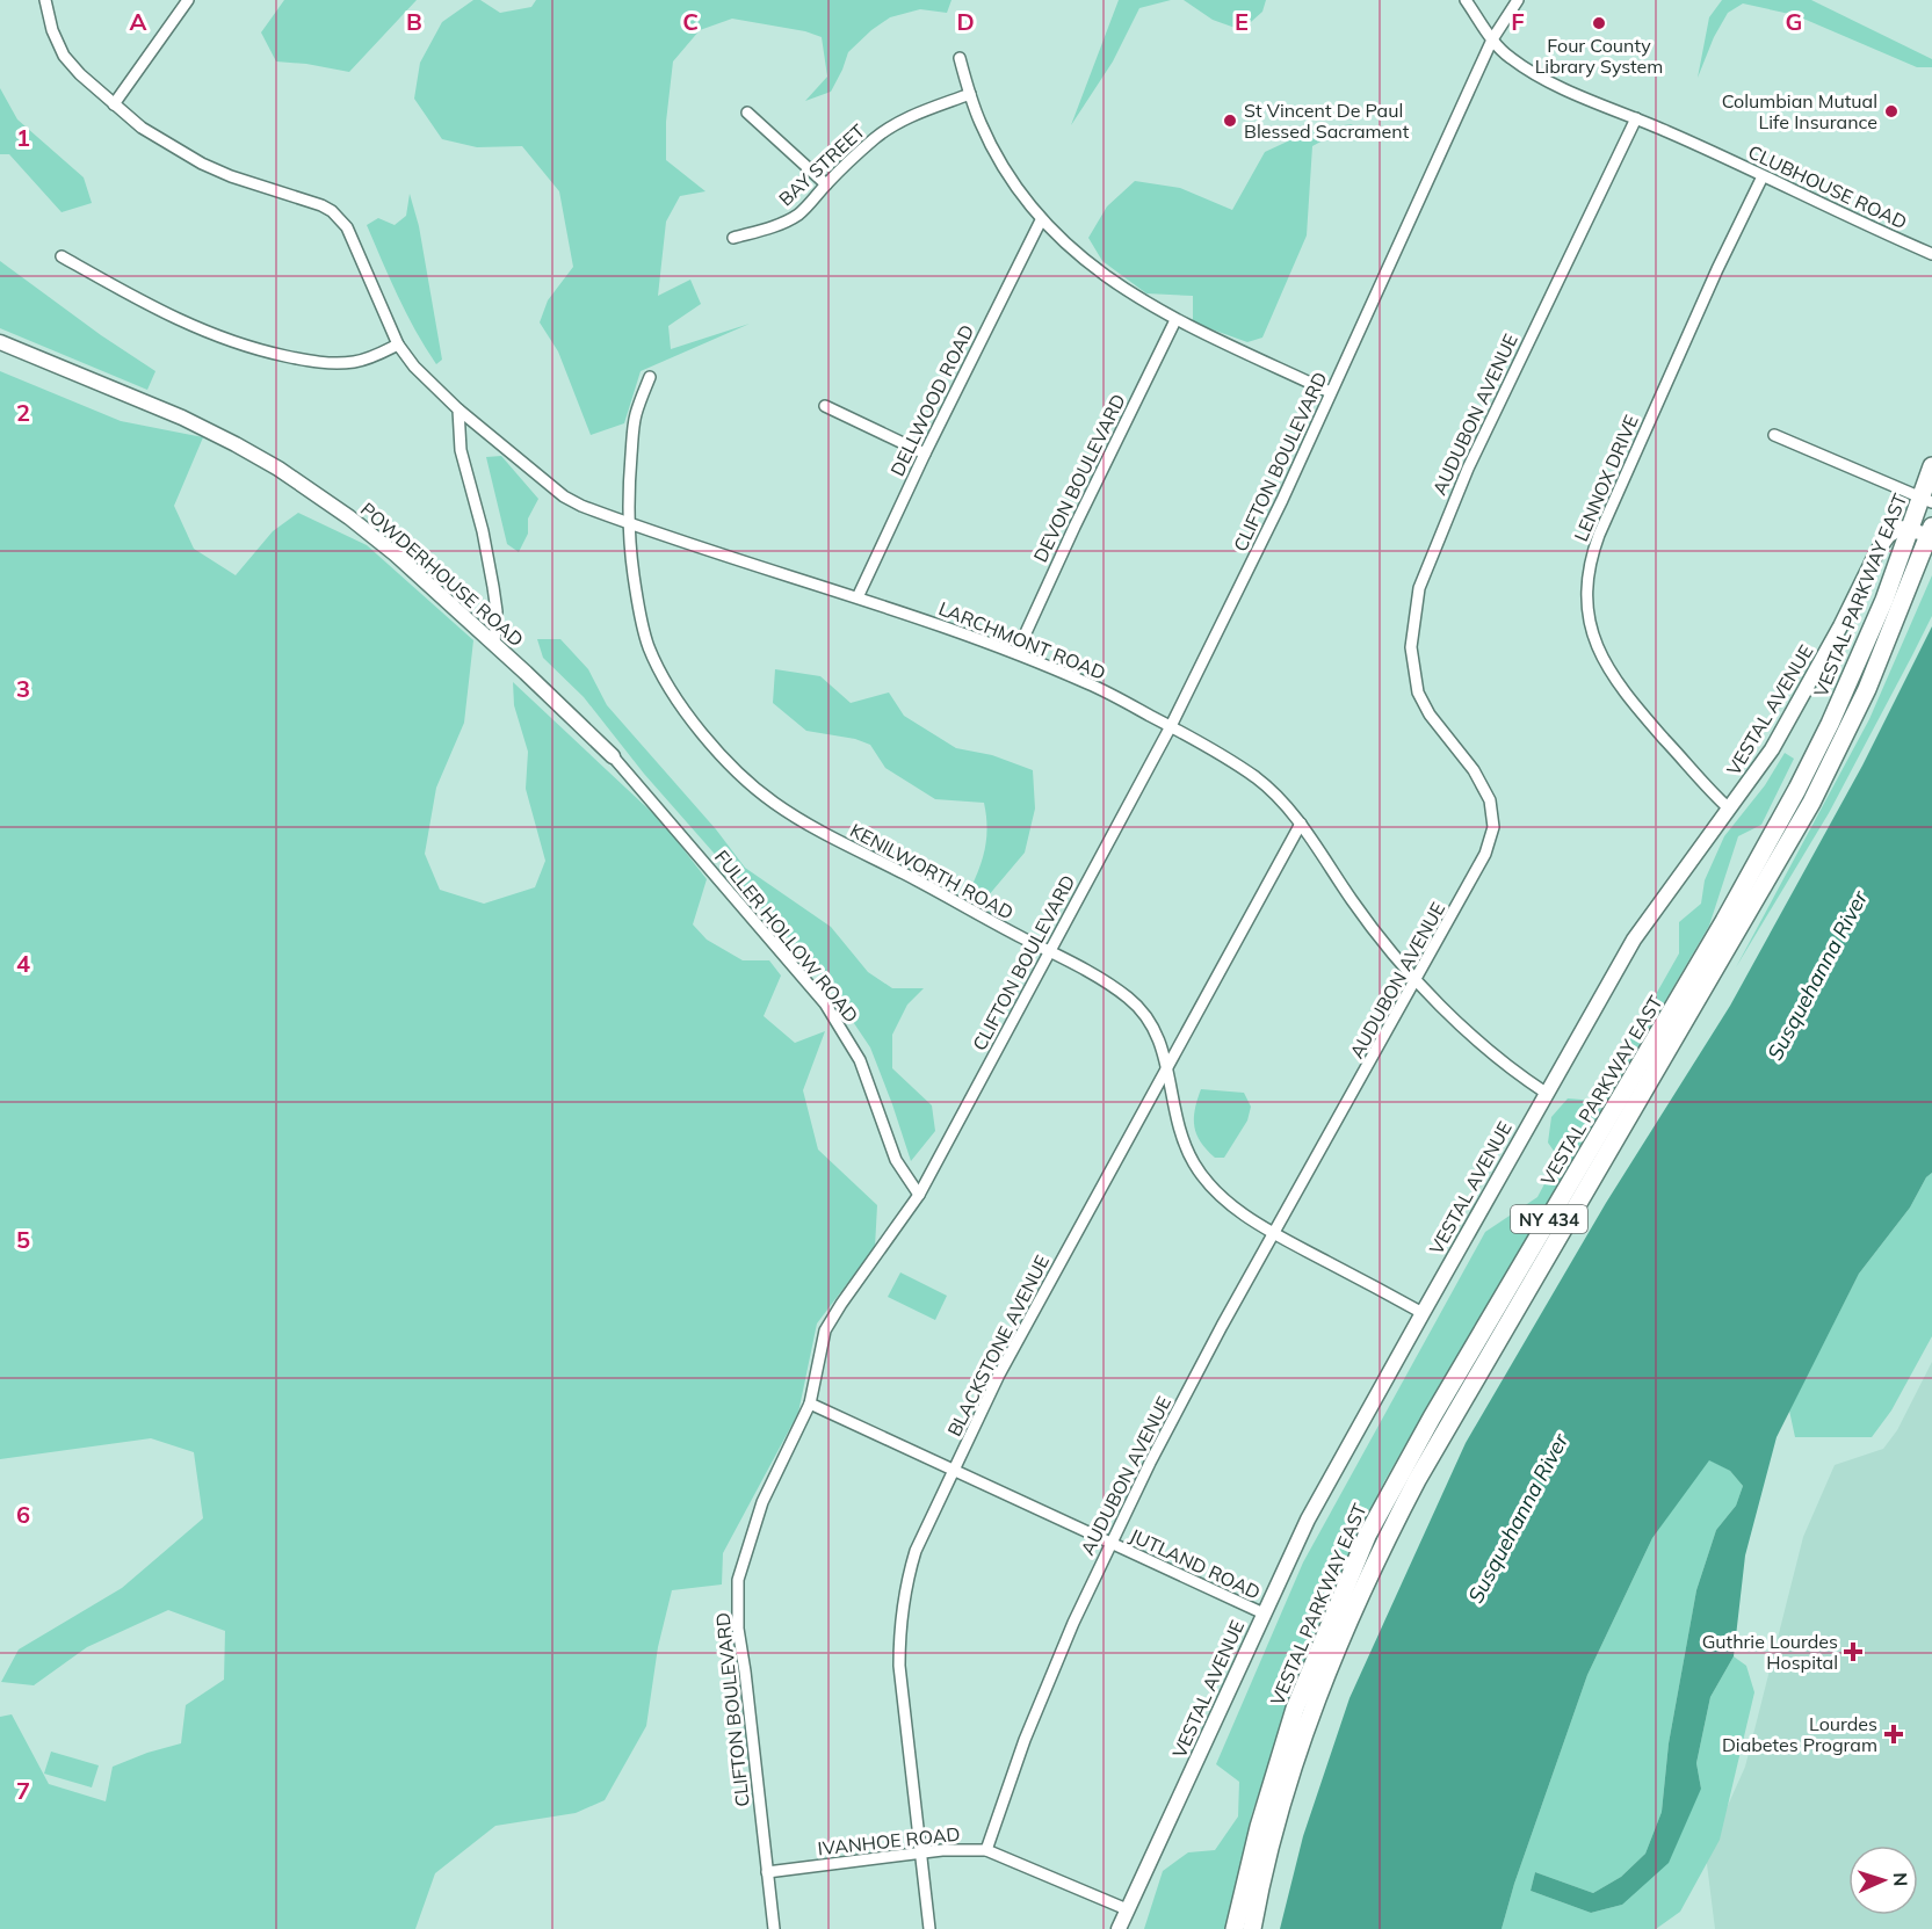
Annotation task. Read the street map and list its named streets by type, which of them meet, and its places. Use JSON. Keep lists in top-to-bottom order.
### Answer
{
  "streets": {
    "main road": ["VESTAL PARKWAY EAST", "NY 434"],
    "street": [
      "BAY STREET",
      "CLUBHOUSE ROAD",
      "DELLWOOD ROAD",
      "AUDUBON AVENUE",
      "CLIFTON BOULEVARD",
      "DEVON BOULEVARD",
      "LENNOX DRIVE",
      "POWDERHOUSE ROAD",
      "LARCHMONT ROAD",
      "VESTAL AVENUE",
      "KENILWORTH ROAD",
      "FULLER HOLLOW ROAD",
      "BLACKSTONE AVENUE",
      "JUTLAND ROAD",
      "IVANHOE ROAD"
    ]
  },
  "crossings": [
    ["CLUBHOUSE ROAD", "AUDUBON AVENUE"],
    ["CLUBHOUSE ROAD", "CLIFTON BOULEVARD"],
    ["CLUBHOUSE ROAD", "LENNOX DRIVE"],
    ["DELLWOOD ROAD", "LARCHMONT ROAD"],
    ["AUDUBON AVENUE", "LARCHMONT ROAD"],
    ["AUDUBON AVENUE", "KENILWORTH ROAD"],
    ["AUDUBON AVENUE", "JUTLAND ROAD"],
    ["AUDUBON AVENUE", "IVANHOE ROAD"],
    ["CLIFTON BOULEVARD", "LARCHMONT ROAD"],
    ["CLIFTON BOULEVARD", "KENILWORTH ROAD"],
    ["CLIFTON BOULEVARD", "FULLER HOLLOW ROAD"],
    ["CLIFTON BOULEVARD", "JUTLAND ROAD"],
    ["CLIFTON BOULEVARD", "IVANHOE ROAD"],
    ["DEVON BOULEVARD", "LARCHMONT ROAD"],
    ["LENNOX DRIVE", "VESTAL AVENUE"],
    ["POWDERHOUSE ROAD", "FULLER HOLLOW ROAD"],
    ["VESTAL PARKWAY EAST", "VESTAL AVENUE"],
    ["LARCHMONT ROAD", "VESTAL AVENUE"],
    ["LARCHMONT ROAD", "KENILWORTH ROAD"],
    ["LARCHMONT ROAD", "BLACKSTONE AVENUE"],
    ["VESTAL AVENUE", "KENILWORTH ROAD"],
    ["VESTAL AVENUE", "JUTLAND ROAD"],
    ["VESTAL AVENUE", "IVANHOE ROAD"],
    ["KENILWORTH ROAD", "BLACKSTONE AVENUE"],
    ["BLACKSTONE AVENUE", "JUTLAND ROAD"],
    ["BLACKSTONE AVENUE", "IVANHOE ROAD"]
  ],
  "water": ["Susquehanna River"],
  "places": {
    "other": ["Four County Library System", "Columbian Mutual Life Insurance", "St Vincent De Paul Blessed Sacrament"],
    "health": ["Guthrie Lourdes Hospital", "Lourdes Diabetes Program"]
  },
  "north": "right",
  "grid": {
    "columns": [
      "A",
      "B",
      "C",
      "D",
      "E",
      "F",
      "G"
    ],
    "rows": [
      "1",
      "2",
      "3",
      "4",
      "5",
      "6",
      "7"
    ]
  }
}
